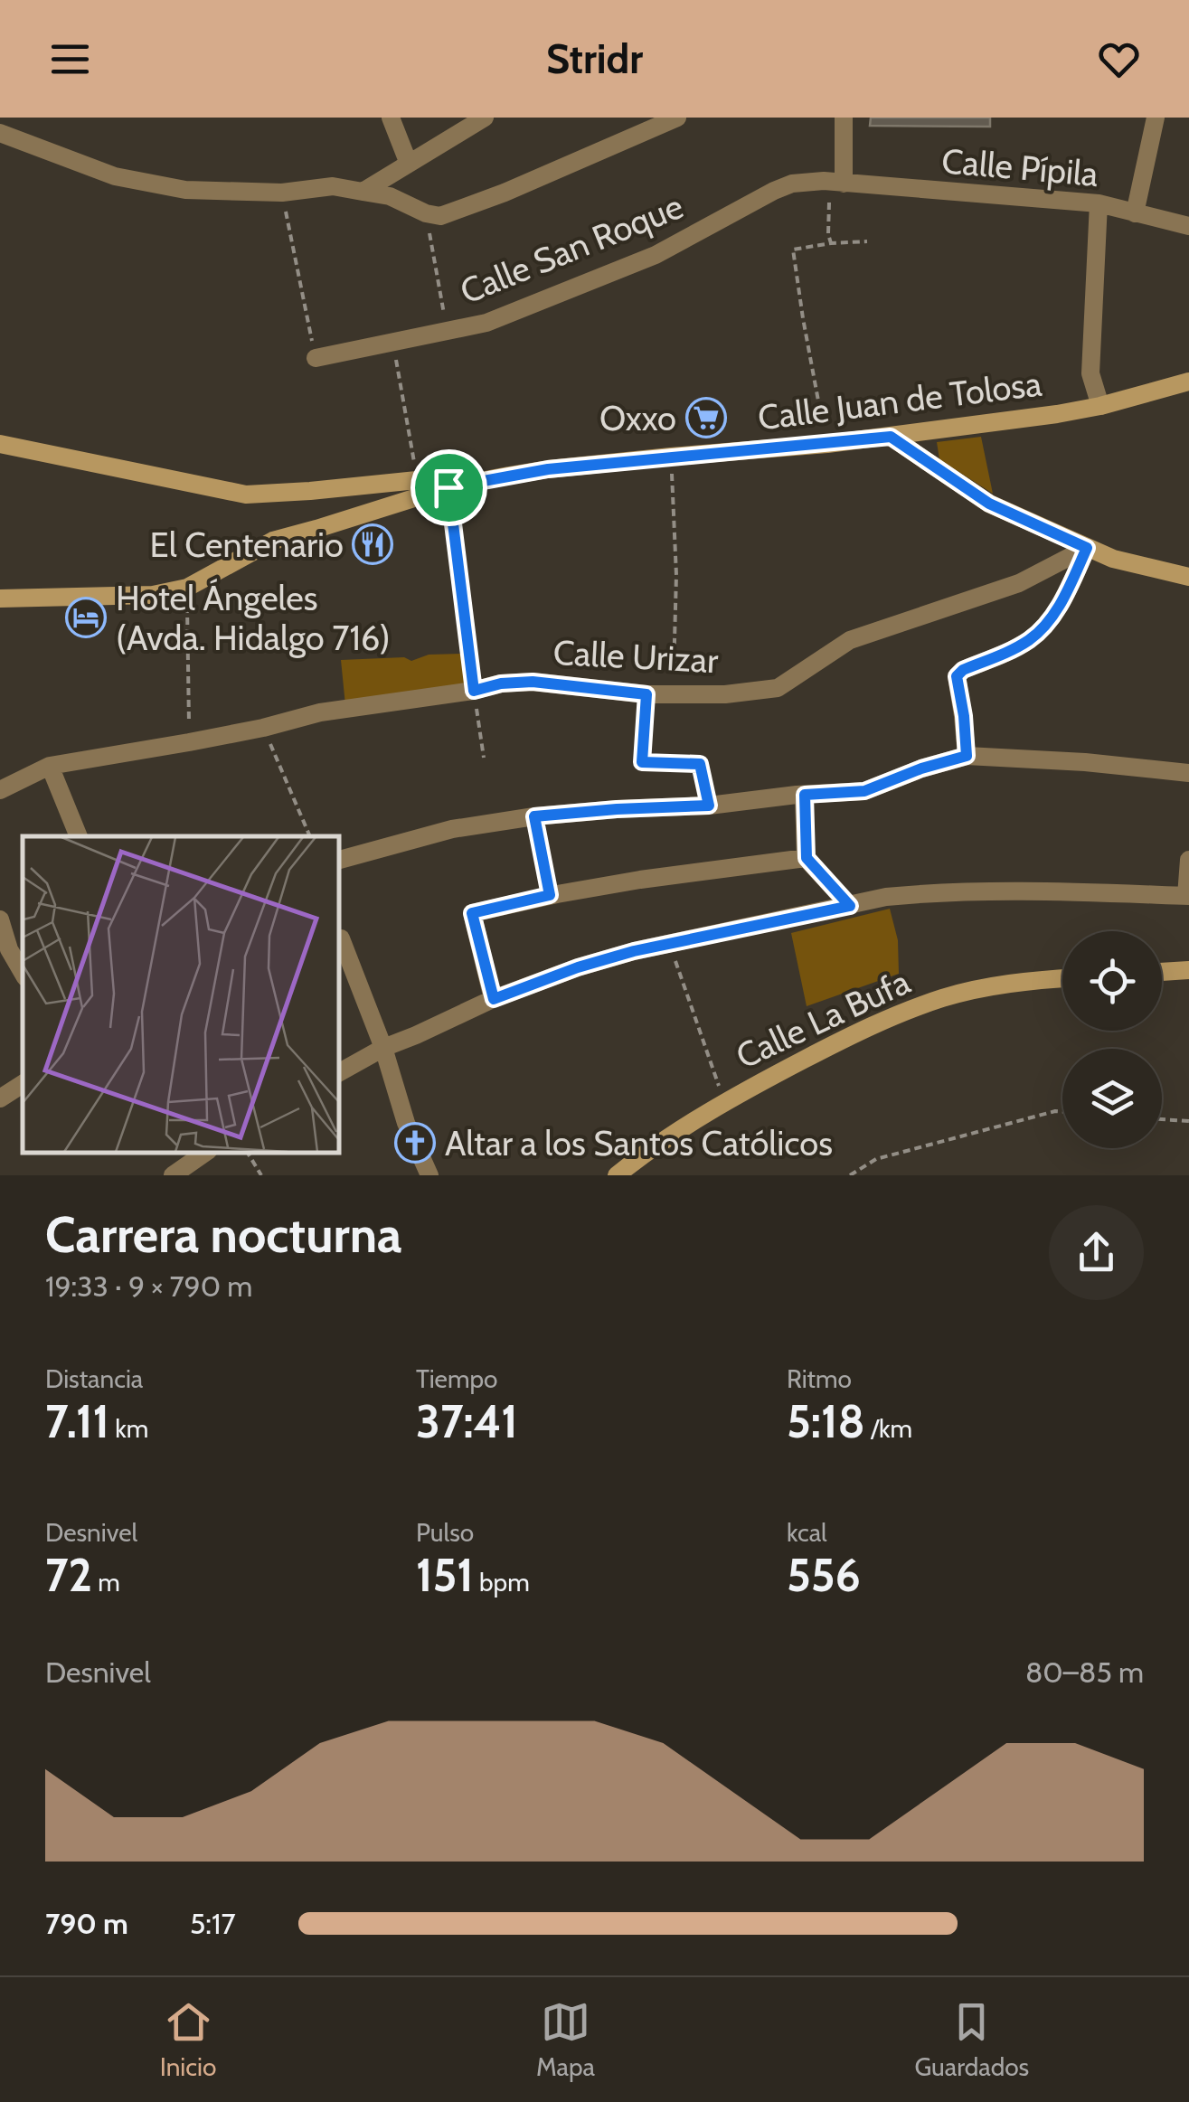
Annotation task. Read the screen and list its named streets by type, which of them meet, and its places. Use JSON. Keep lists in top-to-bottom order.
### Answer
{
  "streets": {
    "street": [
      "Calle Pípila",
      "Calle San Roque",
      "Calle Juan de Tolosa",
      "Calle Urizar",
      "Calle La Bufa"
    ]
  },
  "crossings": [
    ["Calle Pípila", "Calle San Roque"]
  ],
  "places": {
    "supermarket": ["Oxxo"],
    "restaurant": ["El Centenario"],
    "hotel": ["Hotel Ángeles (Avda. Hidalgo 716)"],
    "church": ["Altar a los Santos Católicos"]
  },
  "page": {
    "header": "Stridr",
    "heading": ["Carrera nocturna", "19:33 · 9 × 790 m"],
    "stats": [
      ["Distancia", "7.11 km"],
      ["Tiempo", "37:41"],
      ["Ritmo", "5:18 /km"],
      ["Desnivel", "72 m"],
      ["Pulso", "151 bpm"],
      ["kcal", "556"]
    ],
    "chart": ["Desnivel", "80–85 m"],
    "list": [
      {
        "name": "790 m",
        "note": "5:17"
      }
    ],
    "tabs": ["Inicio", "Mapa", "Guardados"]
  }
}
